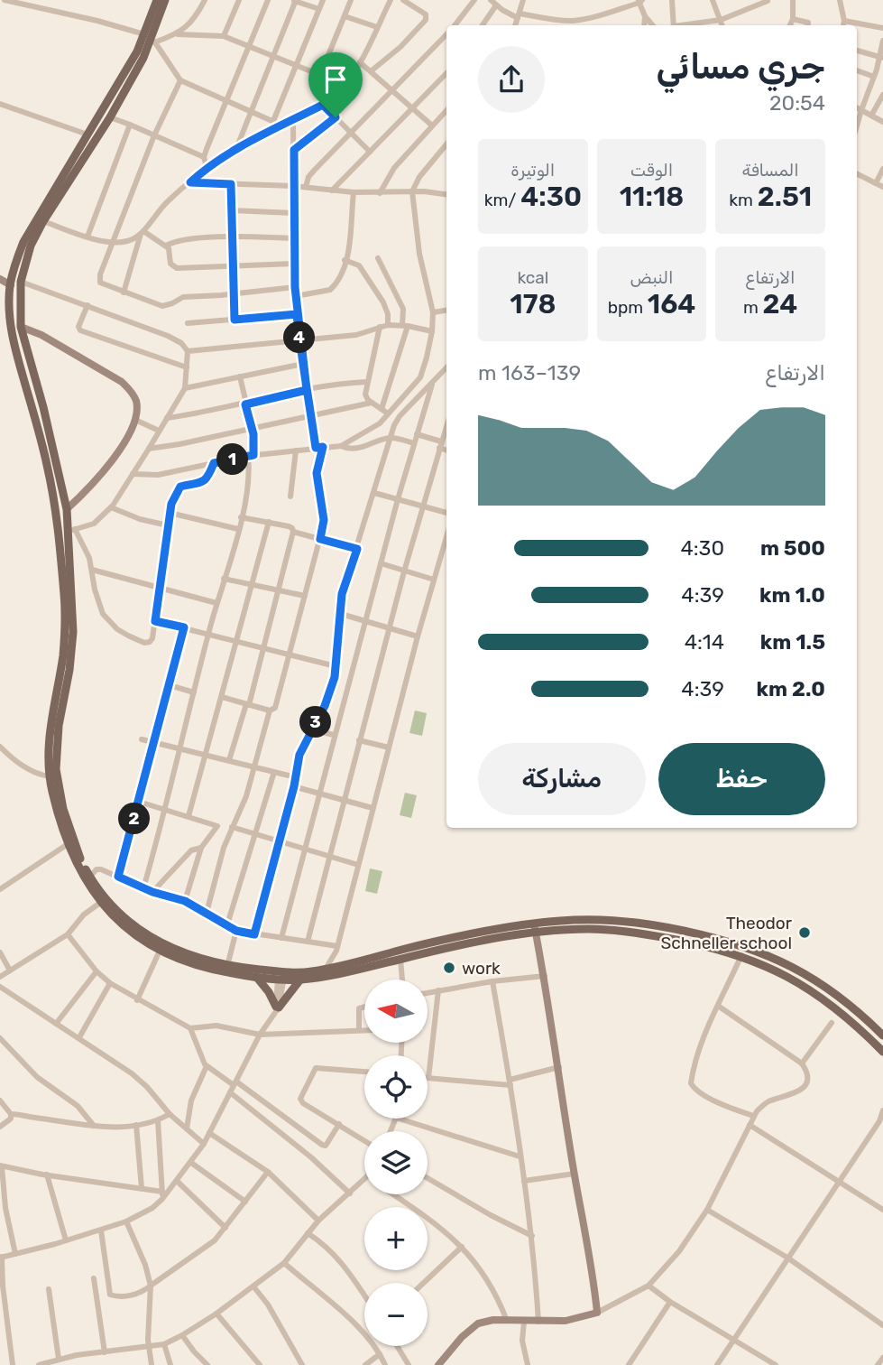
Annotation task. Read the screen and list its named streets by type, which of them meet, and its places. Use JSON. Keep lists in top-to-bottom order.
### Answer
{
  "places": ["Theodor Schneller school", "work"],
  "north": "left",
  "page": {
    "heading": ["جري مسائي", "20:54"],
    "stats": [
      ["المسافة", "2.51 km"],
      ["الوقت", "11:18"],
      ["الوتيرة", "4:30 /km"],
      ["الارتفاع", "24 m"],
      ["النبض", "164 bpm"],
      ["kcal", "178"]
    ],
    "pins": [
      "4",
      "1",
      "3",
      "2"
    ],
    "chart": ["الارتفاع", "139–163 m"],
    "list": [
      {
        "name": "500 m",
        "note": "4:30"
      },
      {
        "name": "1.0 km",
        "note": "4:39"
      },
      {
        "name": "1.5 km",
        "note": "4:14"
      },
      {
        "name": "2.0 km",
        "note": "4:39"
      }
    ],
    "buttons": ["حفظ", "مشاركة"],
    "map_buttons": ["+", "−"]
  }
}
